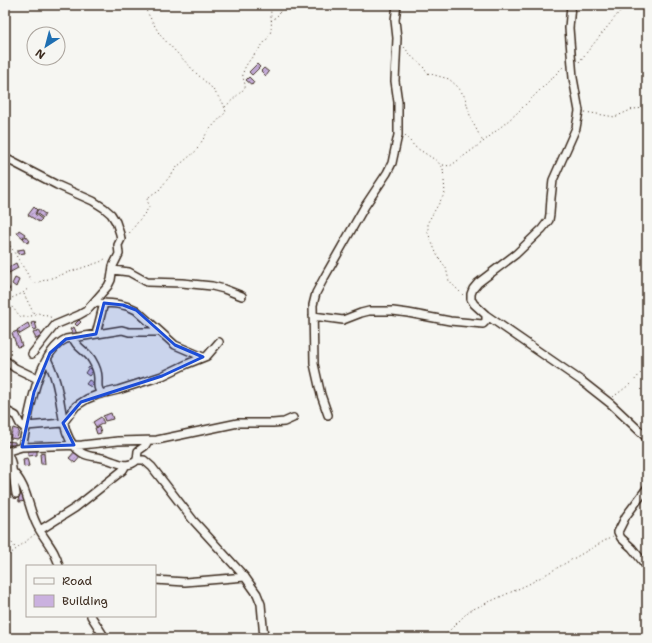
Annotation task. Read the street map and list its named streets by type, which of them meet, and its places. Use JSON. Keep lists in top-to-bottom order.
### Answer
{
  "legend": ["Road", "Building"],
  "north": "bottom left"
}
